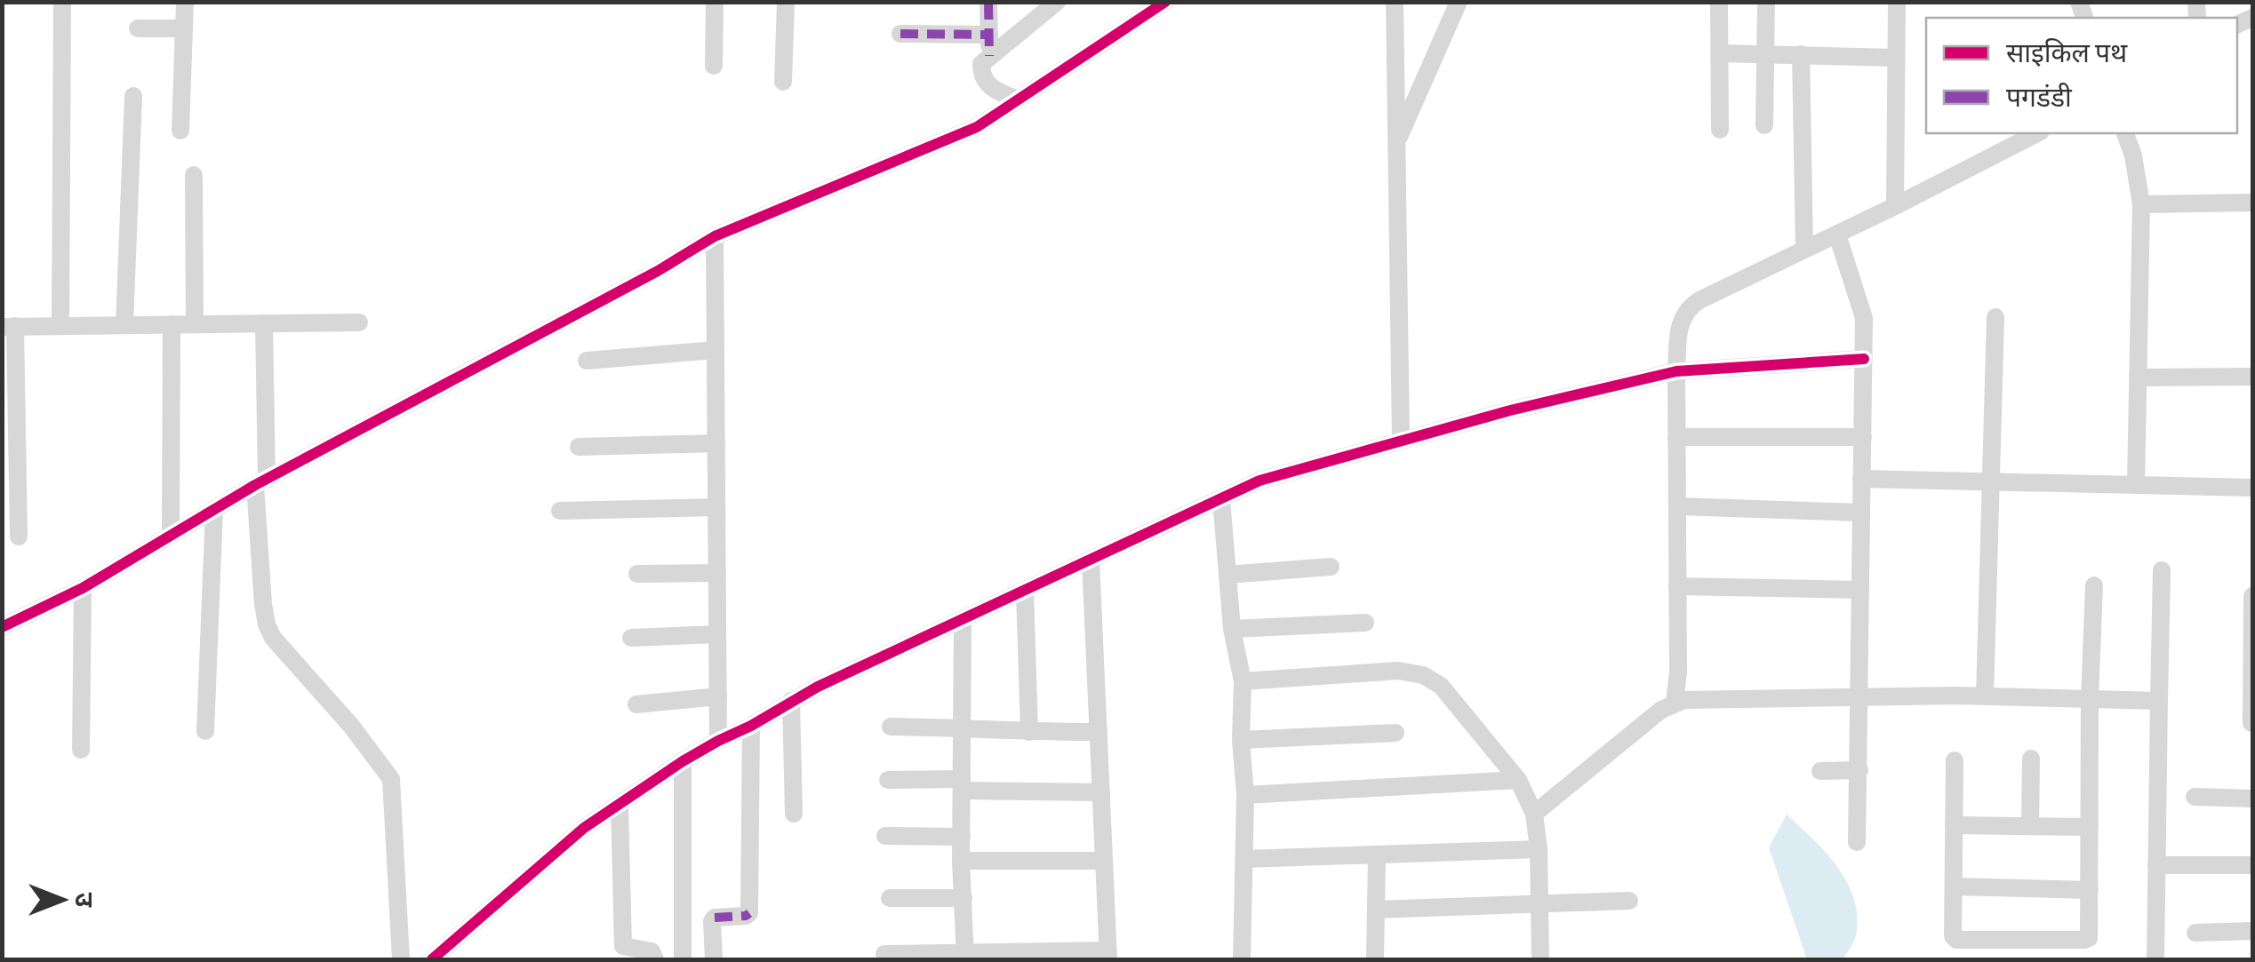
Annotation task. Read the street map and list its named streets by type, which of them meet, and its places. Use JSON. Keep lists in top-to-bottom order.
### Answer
{
  "legend": ["साइकिल पथ", "पगडंडी"],
  "north": "right"
}
